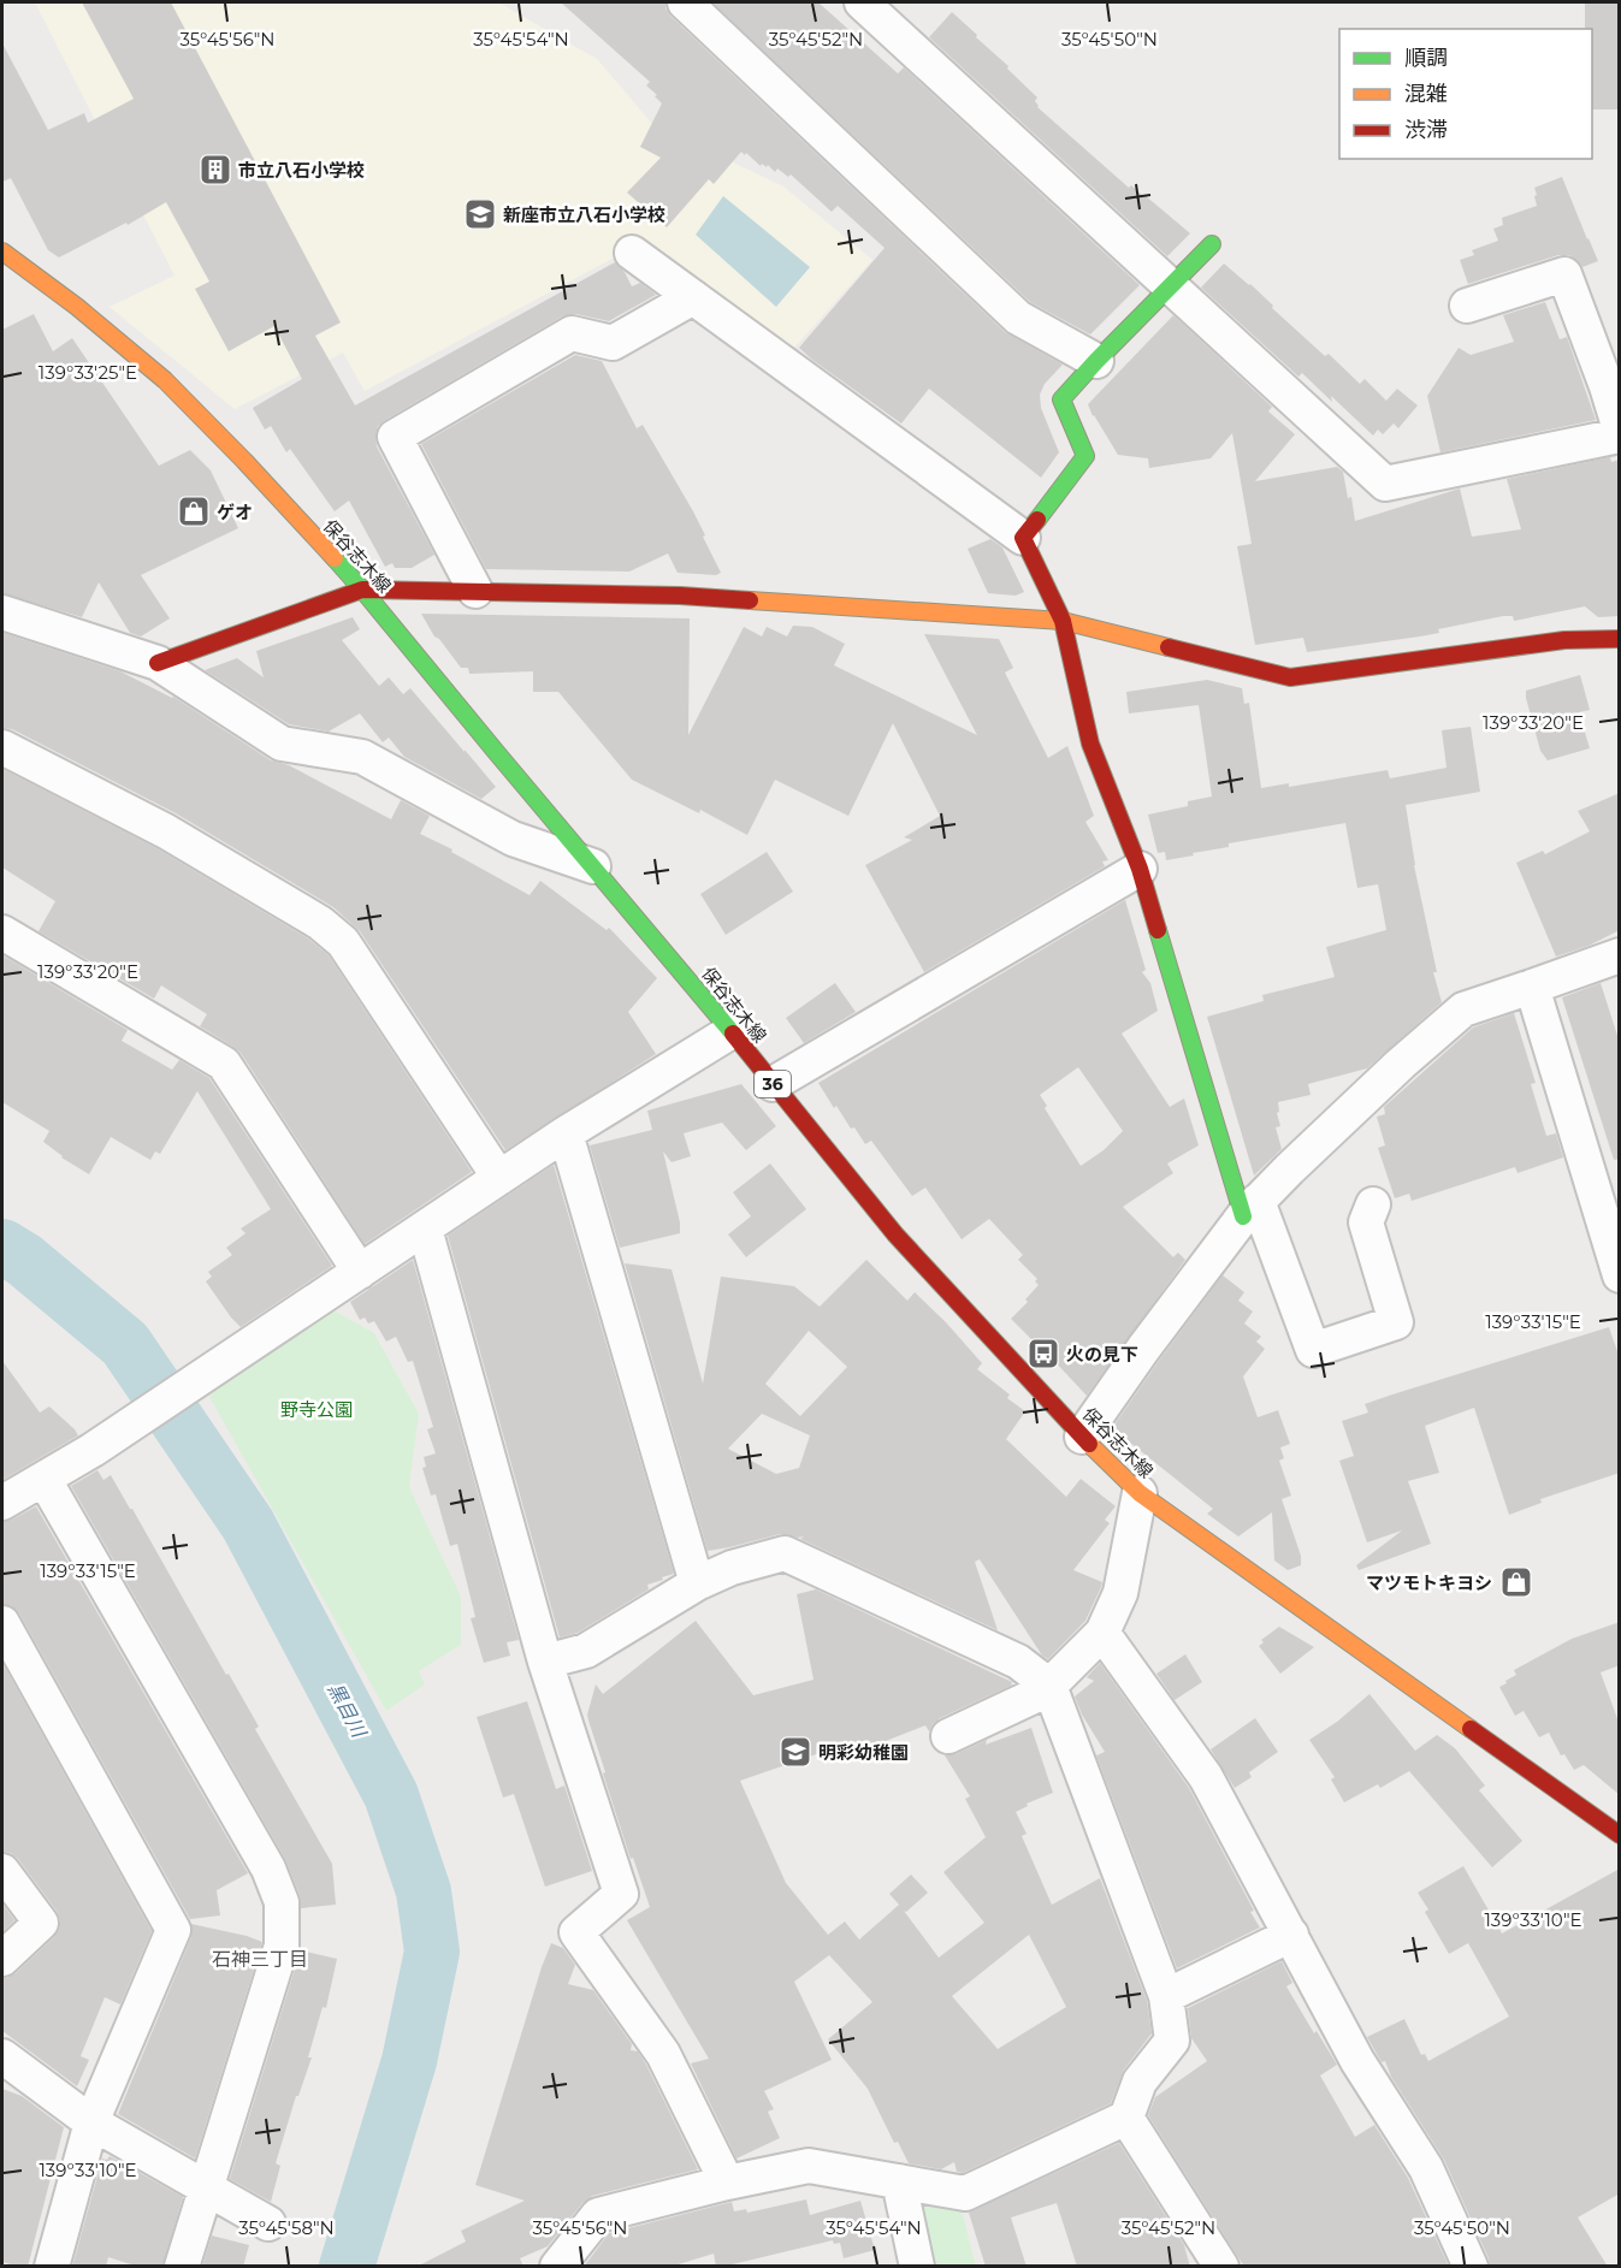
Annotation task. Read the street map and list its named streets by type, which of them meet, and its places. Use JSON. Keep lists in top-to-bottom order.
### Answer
{
  "streets": {
    "street": ["保谷志木線", "36"]
  },
  "districts": ["石神三丁目"],
  "water": ["黒目川"],
  "parks": ["野寺公園"],
  "places": {
    "building": ["市立八石小学校"],
    "school or university": ["新座市立八石小学校", "明彩幼稚園"],
    "shop": ["ゲオ", "マツモトキヨシ"],
    "bus stop": ["火の見下"]
  },
  "legend": ["順調", "混雑", "渋滞"],
  "coordinates": [
    "35°45'56\"N",
    "35°45'54\"N",
    "35°45'52\"N",
    "35°45'50\"N",
    "139°33'25\"E",
    "139°33'20\"E",
    "139°33'15\"E",
    "139°33'10\"E",
    "35°45'58\"N"
  ]
}
